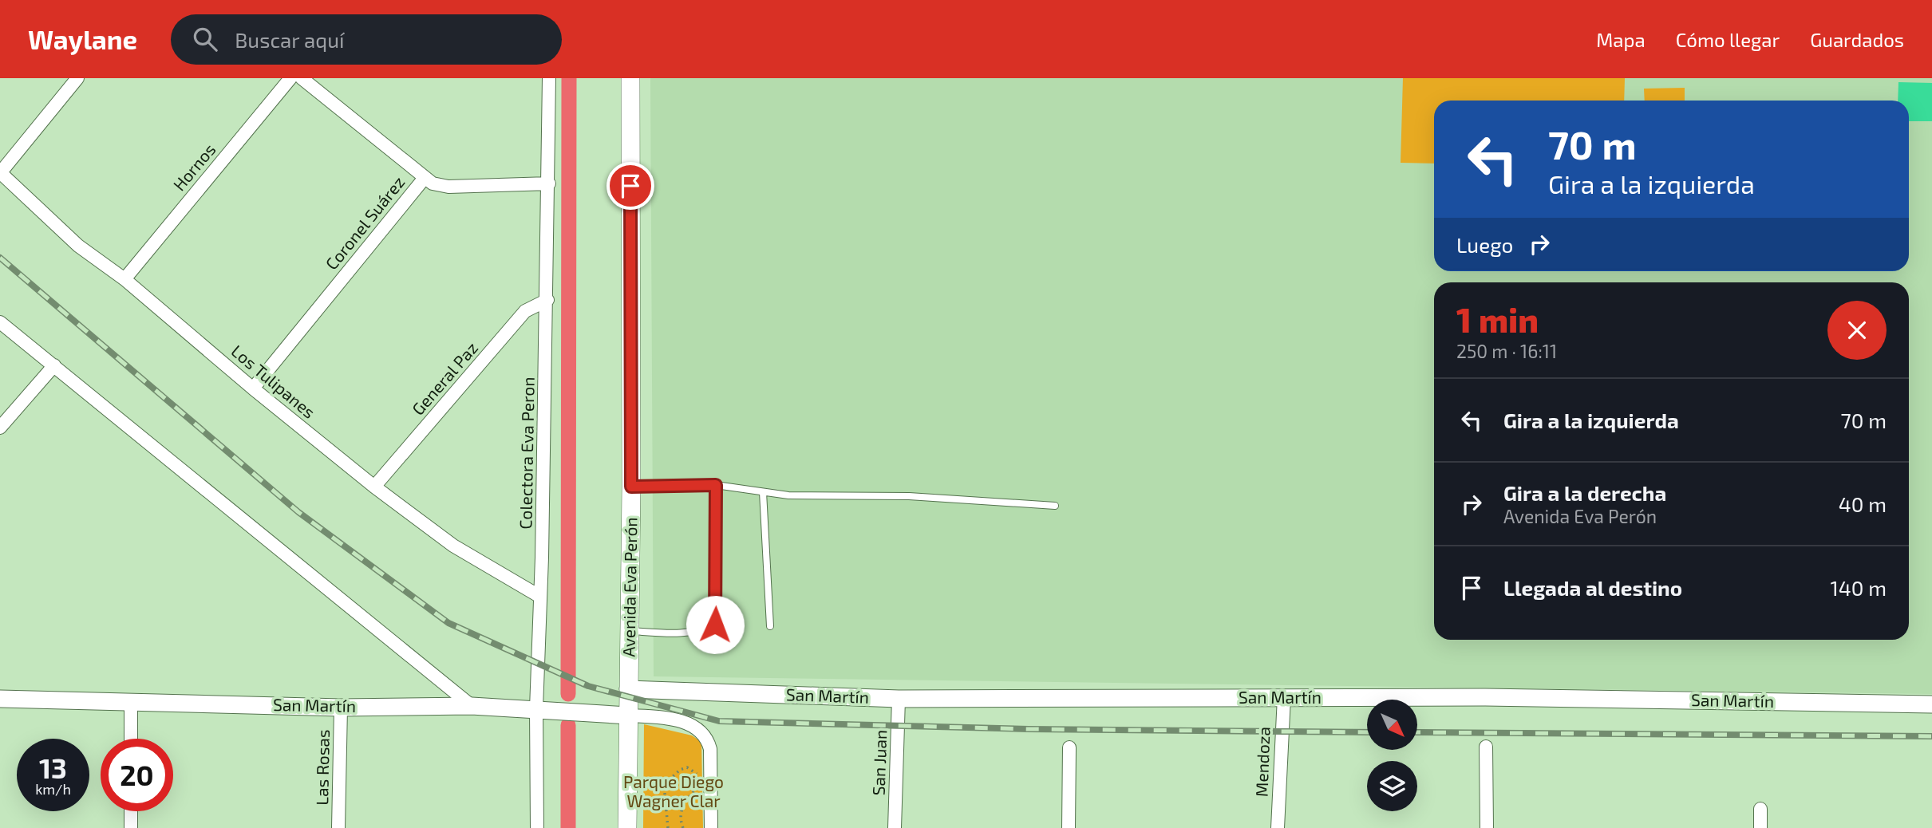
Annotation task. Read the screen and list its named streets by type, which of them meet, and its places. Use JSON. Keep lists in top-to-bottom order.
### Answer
{
  "streets": {
    "main road": ["Avenida Eva Perón"],
    "street": [
      "Hornos",
      "Coronel Suárez",
      "General Paz",
      "Los Tulipanes",
      "Colectora Eva Peron",
      "San Martín",
      "Mendoza",
      "San Juan",
      "Las Rosas"
    ]
  },
  "crossings": [
    ["Hornos", "Los Tulipanes"],
    ["Coronel Suárez", "Los Tulipanes"],
    ["Coronel Suárez", "Colectora Eva Peron"],
    ["General Paz", "Los Tulipanes"],
    ["General Paz", "Colectora Eva Peron"],
    ["Los Tulipanes", "Colectora Eva Peron"],
    ["Colectora Eva Peron", "San Martín"],
    ["Avenida Eva Perón", "San Martín"],
    ["San Martín", "Mendoza"],
    ["San Martín", "San Juan"],
    ["San Martín", "Las Rosas"]
  ],
  "parks": ["Parque Diego Wagner Clar"],
  "north": "bottom right",
  "page": {
    "header": "Waylane",
    "search": "Buscar aquí",
    "nav": ["Mapa", "Cómo llegar", "Guardados"],
    "turn": ["70 m", "Gira a la izquierda"],
    "then": "Luego",
    "heading": ["1 min", "250 m · 16:11"],
    "list": [
      {
        "name": "Gira a la izquierda",
        "value": "70 m"
      },
      {
        "name": "Gira a la derecha",
        "note": "Avenida Eva Perón",
        "value": "40 m"
      },
      {
        "name": "Llegada al destino",
        "value": "140 m"
      }
    ],
    "speed": "13 km/h",
    "limit": "20"
  }
}
